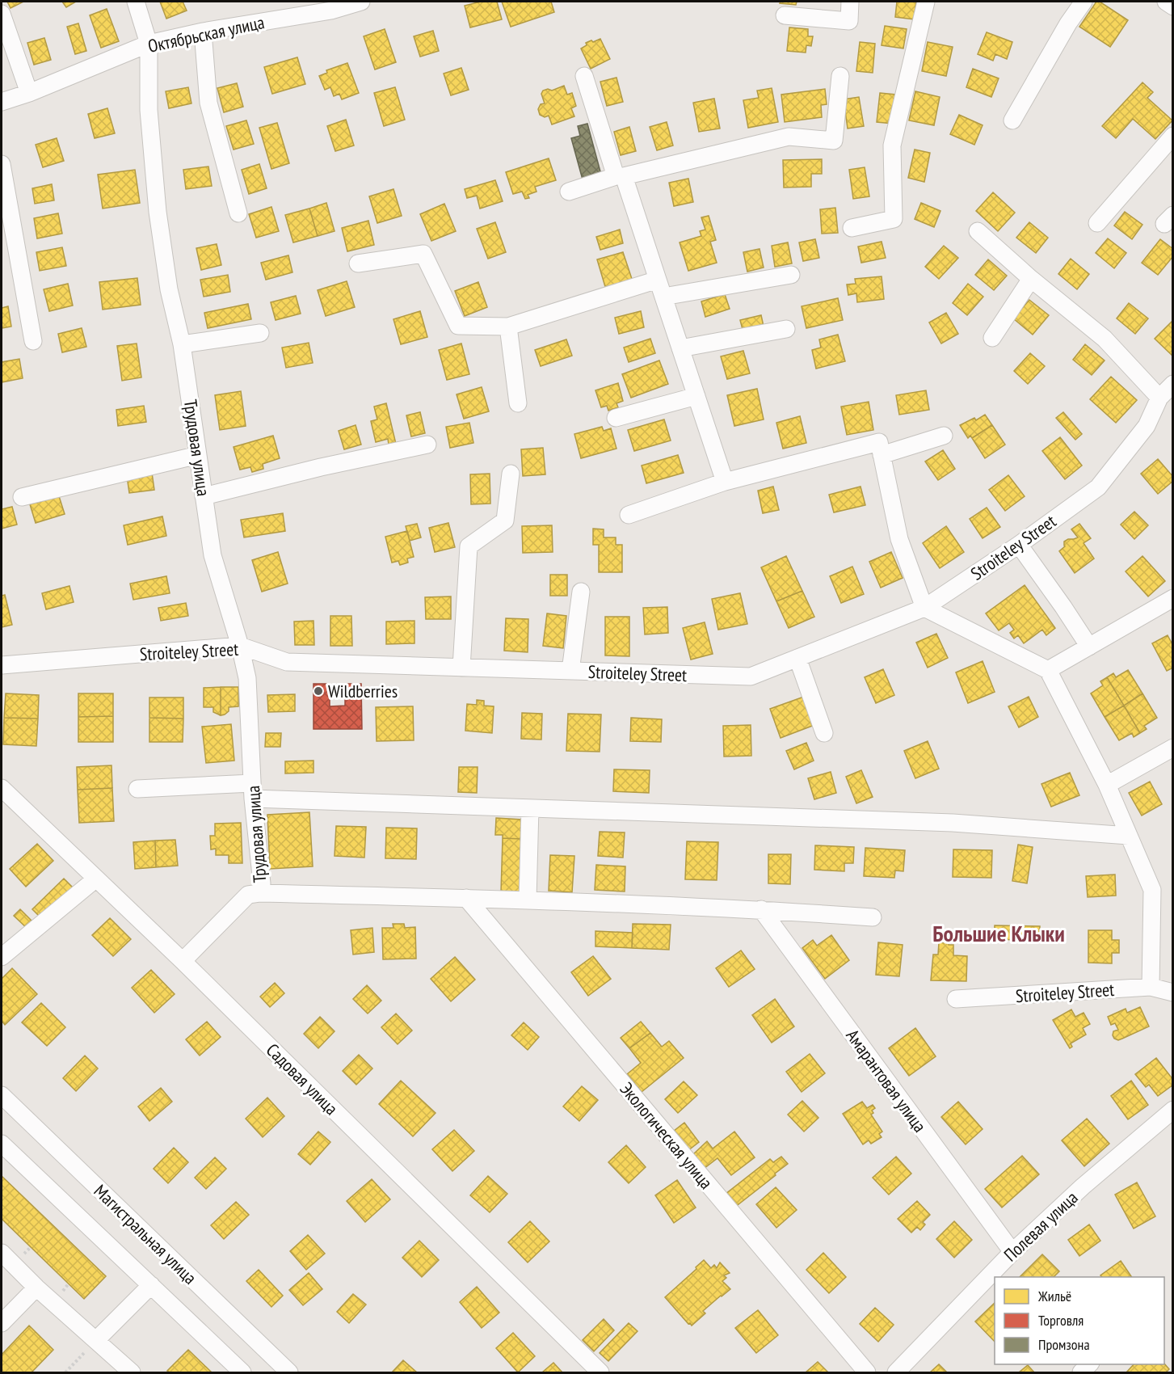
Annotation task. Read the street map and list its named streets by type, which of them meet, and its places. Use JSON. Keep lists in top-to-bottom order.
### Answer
{
  "streets": {
    "street": [
      "Октябрьская улица",
      "Трудовая улица",
      "Stroiteley Street",
      "Садовая улица",
      "Амарантовая улица",
      "Экологическая улица",
      "Полевая улица",
      "Магистральная улица"
    ]
  },
  "crossings": [
    ["Октябрьская улица", "Трудовая улица"],
    ["Трудовая улица", "Stroiteley Street"],
    ["Амарантовая улица", "Полевая улица"]
  ],
  "districts": ["Большие Клыки"],
  "places": ["Wildberries"],
  "legend": ["Жильё", "Торговля", "Промзона"]
}
